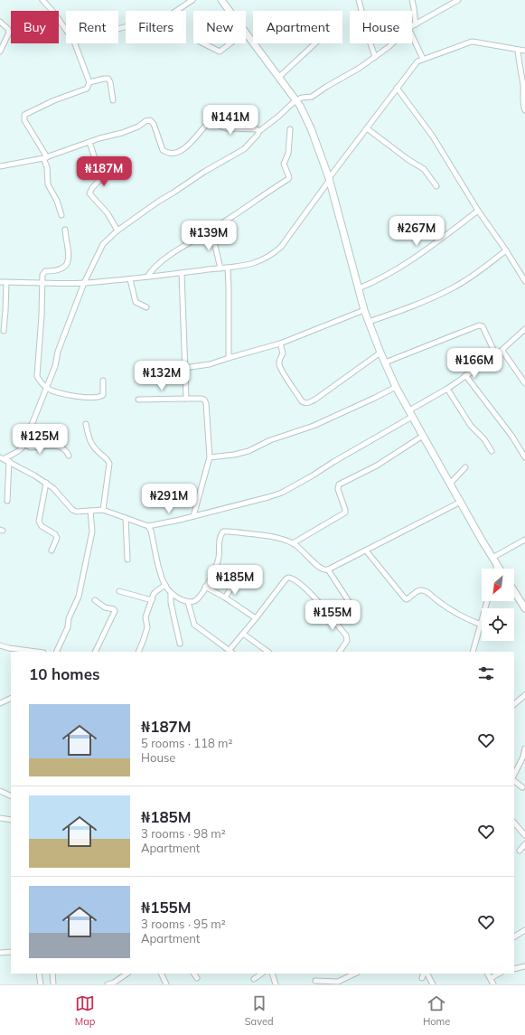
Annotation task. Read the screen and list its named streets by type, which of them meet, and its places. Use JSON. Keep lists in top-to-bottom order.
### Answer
{
  "north": "bottom left",
  "page": {
    "chip": [
      "Buy",
      "Rent",
      "Filters",
      "New",
      "Apartment",
      "House"
    ],
    "price": [
      "₦141M",
      "₦187M",
      "₦267M",
      "₦139M",
      "₦166M",
      "₦132M",
      "₦125M",
      "₦291M",
      "₦185M",
      "₦155M"
    ],
    "heading": "10 homes",
    "list": [
      {
        "name": "₦187M",
        "note": "5 rooms · 118 m² · House"
      },
      {
        "name": "₦185M",
        "note": "3 rooms · 98 m² · Apartment"
      },
      {
        "name": "₦155M",
        "note": "3 rooms · 95 m² · Apartment"
      }
    ],
    "tabs": ["Map", "Saved", "Home"]
  }
}
